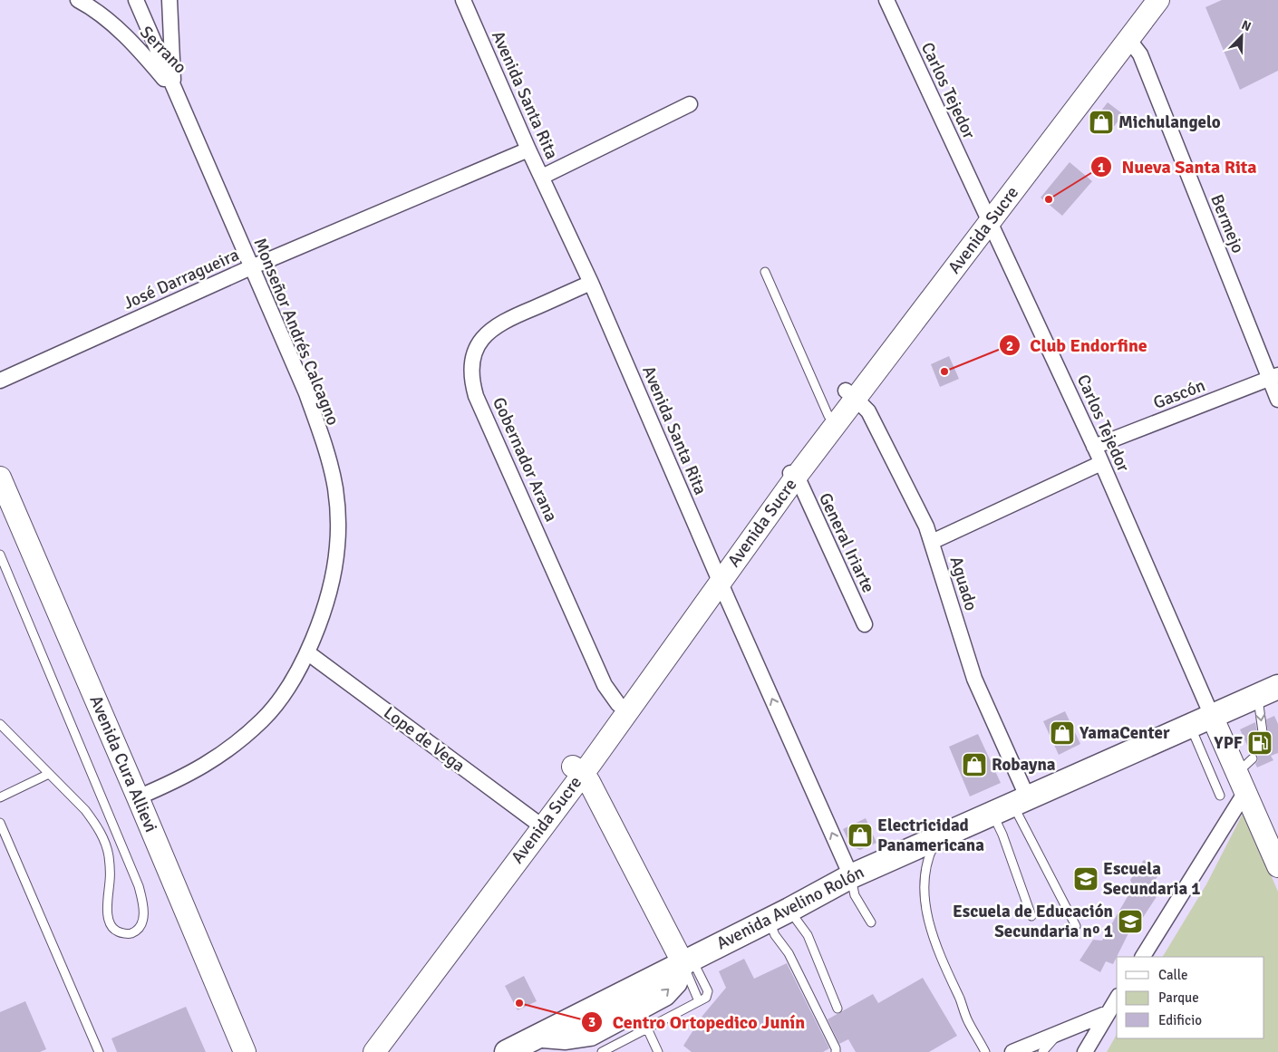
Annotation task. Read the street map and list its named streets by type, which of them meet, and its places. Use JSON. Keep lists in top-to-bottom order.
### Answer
{
  "streets": {
    "main road": ["Avenida Sucre", "Avenida Cura Allievi", "Avenida Avelino Rolón"],
    "street": [
      "Serrano",
      "Carlos Tejedor",
      "Avenida Santa Rita",
      "Bermejo",
      "José Darragueira",
      "Monseñor Andrés Calcagno",
      "Gascón",
      "Gobernador Arana",
      "General Iriarte",
      "Aguado",
      "Lope de Vega"
    ]
  },
  "crossings": [
    ["Serrano", "Monseñor Andrés Calcagno"],
    ["Carlos Tejedor", "Avenida Sucre"],
    ["Carlos Tejedor", "Gascón"],
    ["Carlos Tejedor", "Avenida Avelino Rolón"],
    ["Avenida Santa Rita", "Avenida Sucre"],
    ["Avenida Santa Rita", "José Darragueira"],
    ["Avenida Santa Rita", "Gobernador Arana"],
    ["Avenida Santa Rita", "Avenida Avelino Rolón"],
    ["Bermejo", "Avenida Sucre"],
    ["Bermejo", "Gascón"],
    ["Avenida Sucre", "Gobernador Arana"],
    ["Avenida Sucre", "General Iriarte"],
    ["Avenida Sucre", "Aguado"],
    ["Avenida Sucre", "Lope de Vega"],
    ["José Darragueira", "Monseñor Andrés Calcagno"],
    ["Monseñor Andrés Calcagno", "Lope de Vega"],
    ["Monseñor Andrés Calcagno", "Avenida Cura Allievi"],
    ["Aguado", "Avenida Avelino Rolón"]
  ],
  "places": {
    "shop": [
      "Michulangelo",
      "YamaCenter",
      "Robayna",
      "Electricidad Panamericana"
    ],
    "other": ["Nueva Santa Rita", "Club Endorfine", "Centro Ortopedico Junín"],
    "fuel station": ["YPF"],
    "school or university": ["Escuela Secundaria 1", "Escuela de Educación Secundaria nº 1"]
  },
  "legend": ["Calle", "Parque", "Edificio"],
  "north": "top right"
}
